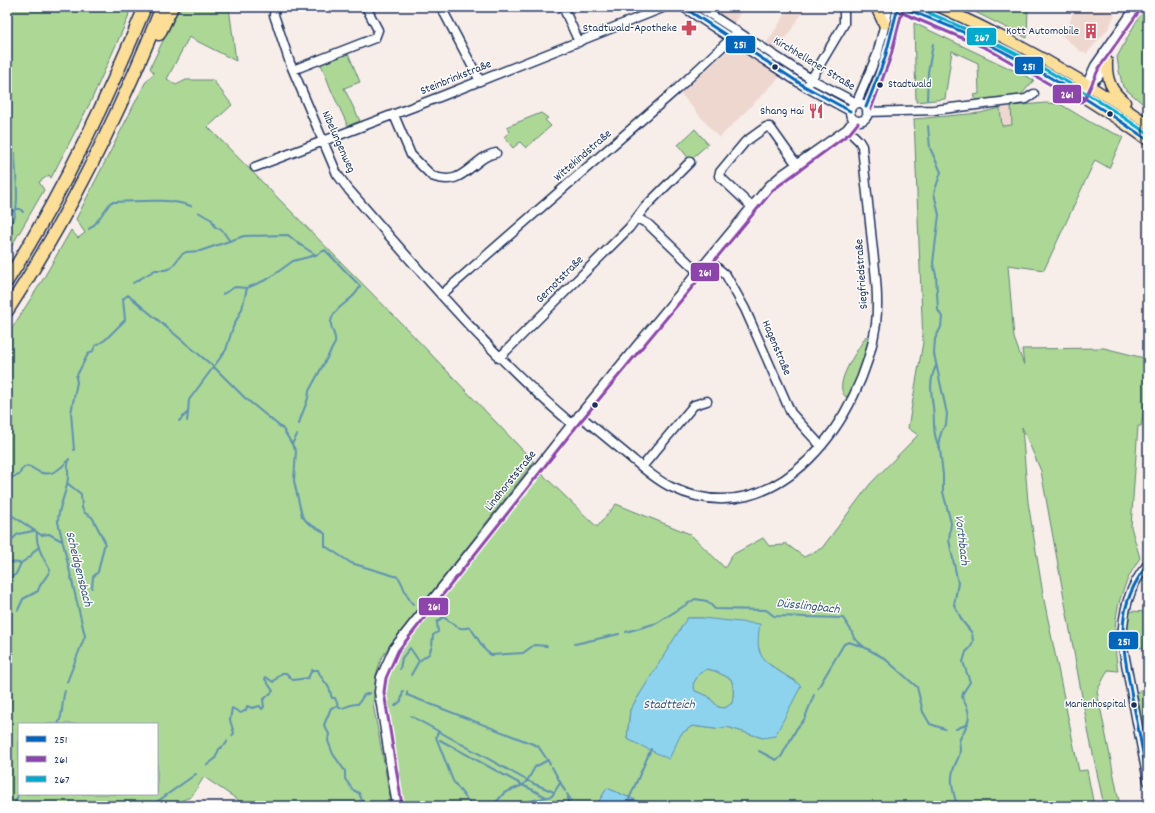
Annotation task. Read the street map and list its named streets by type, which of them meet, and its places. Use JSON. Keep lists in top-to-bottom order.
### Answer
{
  "streets": {
    "street": [
      "Kirchhellener Straße",
      "Steinbrinkstraße",
      "Nibelungenweg",
      "Wittekindstraße",
      "Siegfriedstraße",
      "Gernotstraße",
      "Hagenstraße",
      "Lindhorststraße"
    ]
  },
  "crossings": [
    ["Kirchhellener Straße", "Wittekindstraße"],
    ["Kirchhellener Straße", "Lindhorststraße"],
    ["Steinbrinkstraße", "Nibelungenweg"],
    ["Nibelungenweg", "Wittekindstraße"],
    ["Nibelungenweg", "Gernotstraße"],
    ["Nibelungenweg", "Lindhorststraße"],
    ["Siegfriedstraße", "Hagenstraße"],
    ["Siegfriedstraße", "Lindhorststraße"],
    ["Hagenstraße", "Lindhorststraße"]
  ],
  "water": [
    "Vorthbach",
    "Scheidgensbach",
    "Düsslingbach",
    "Stadtteich"
  ],
  "places": {
    "pharmacy": ["Stadtwald-Apotheke"],
    "building": ["Kott Automobile"],
    "other": ["Stadtwald", "Marienhospital"],
    "restaurant": ["Shang Hai"]
  },
  "lines": ["transit line 251", "transit line 267", "transit line 261"],
  "legend": ["251", "261", "267"]
}
